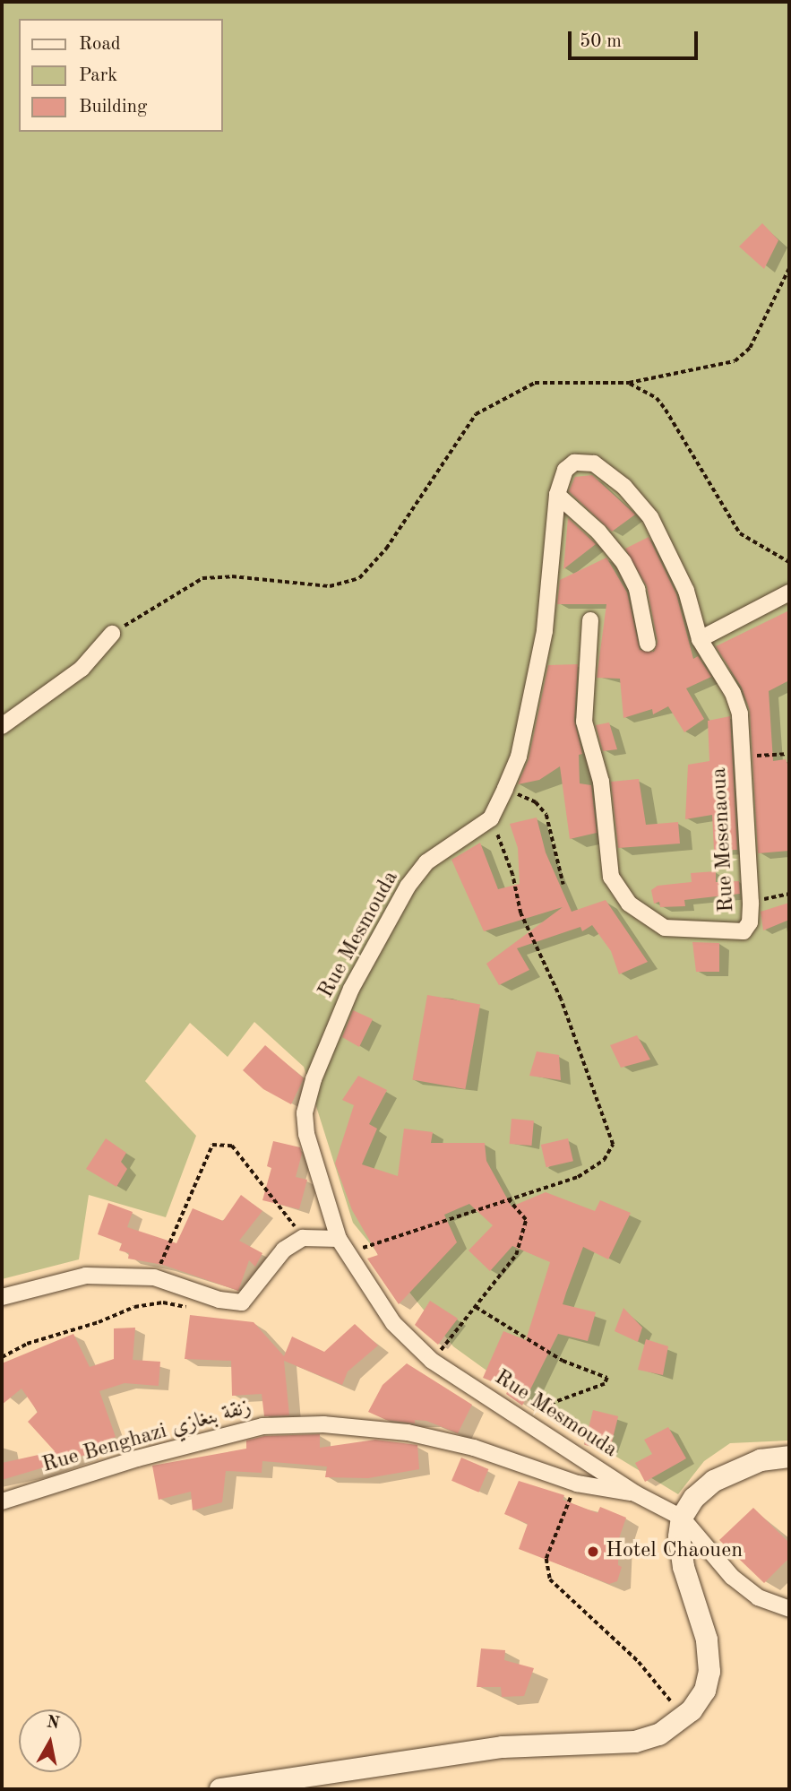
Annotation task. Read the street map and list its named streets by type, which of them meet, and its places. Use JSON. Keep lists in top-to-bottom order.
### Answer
{
  "streets": {
    "street": ["Rue Mesenaoua", "Rue Mesmouda", "Rue Benghazi زنقة بنغازي"]
  },
  "crossings": [
    ["Rue Mesenaoua", "Rue Mesmouda"],
    ["Rue Mesmouda", "Rue Benghazi زنقة بنغازي"]
  ],
  "places": ["Hotel Chaouen"],
  "legend": ["Road", "Park", "Building"],
  "scale_bar": "50 m",
  "north": "top"
}
